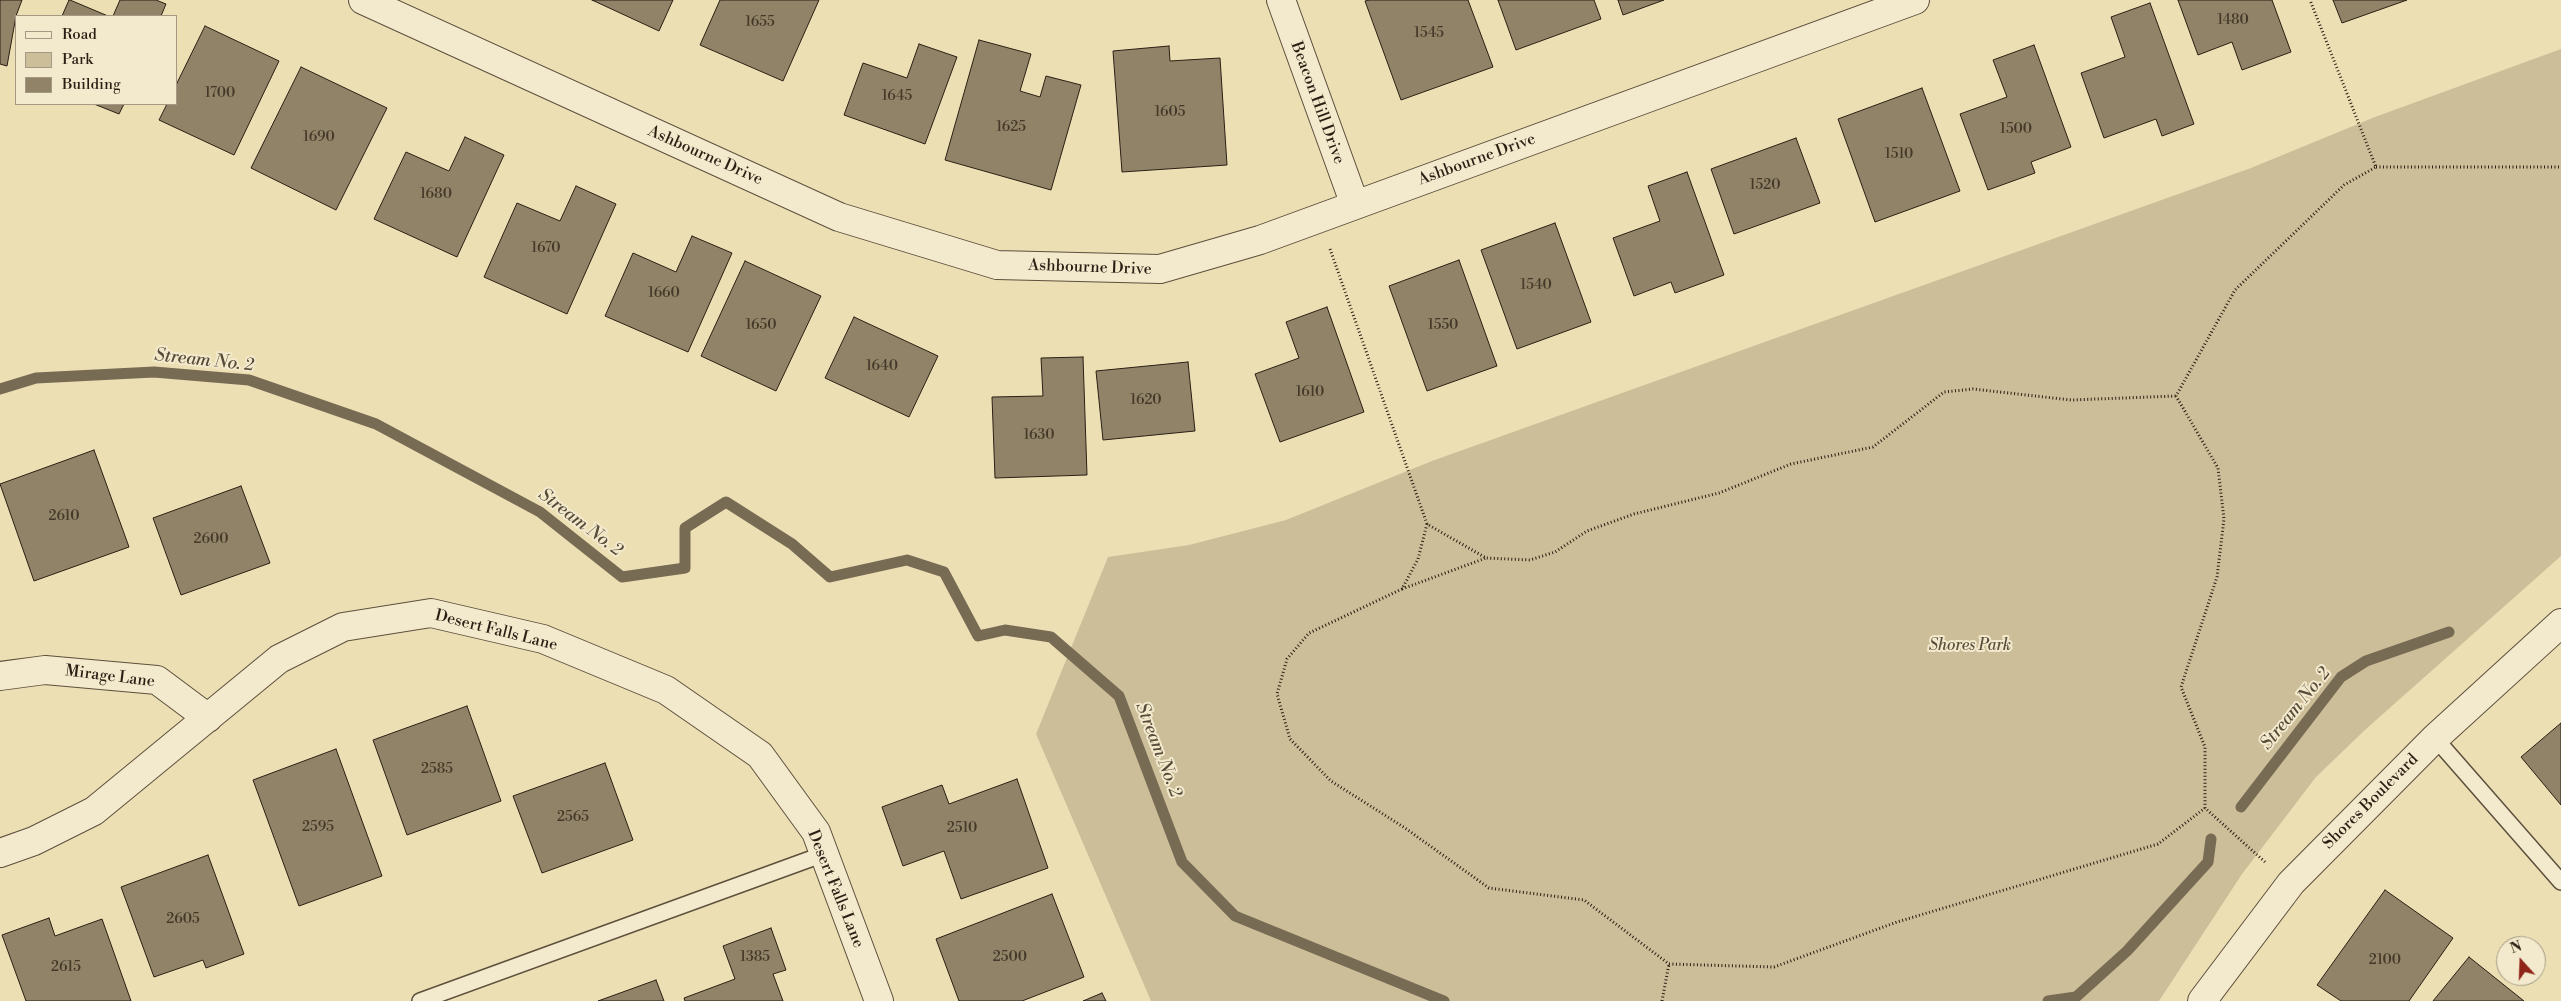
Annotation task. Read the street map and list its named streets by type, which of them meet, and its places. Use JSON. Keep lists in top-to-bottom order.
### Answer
{
  "streets": {
    "street": [
      "Beacon Hill Drive",
      "Ashbourne Drive",
      "Desert Falls Lane",
      "Mirage Lane",
      "Shores Boulevard"
    ]
  },
  "crossings": [
    ["Beacon Hill Drive", "Ashbourne Drive"],
    ["Desert Falls Lane", "Mirage Lane"]
  ],
  "water": ["Stream No. 2"],
  "parks": ["Shores Park"],
  "house_numbers": [
    "1480",
    "1655",
    "1545",
    "1700",
    "1645",
    "1605",
    "1625",
    "1500",
    "1690",
    "1510",
    "1520",
    "1680",
    "1670",
    "1540",
    "1660",
    "1650",
    "1550",
    "1640",
    "1610",
    "1620",
    "1630",
    "2610",
    "2600",
    "2585",
    "2565",
    "2595",
    "2510",
    "2605",
    "1385",
    "2500",
    "2100",
    "2615"
  ],
  "legend": ["Road", "Park", "Building"],
  "north": "top"
}
